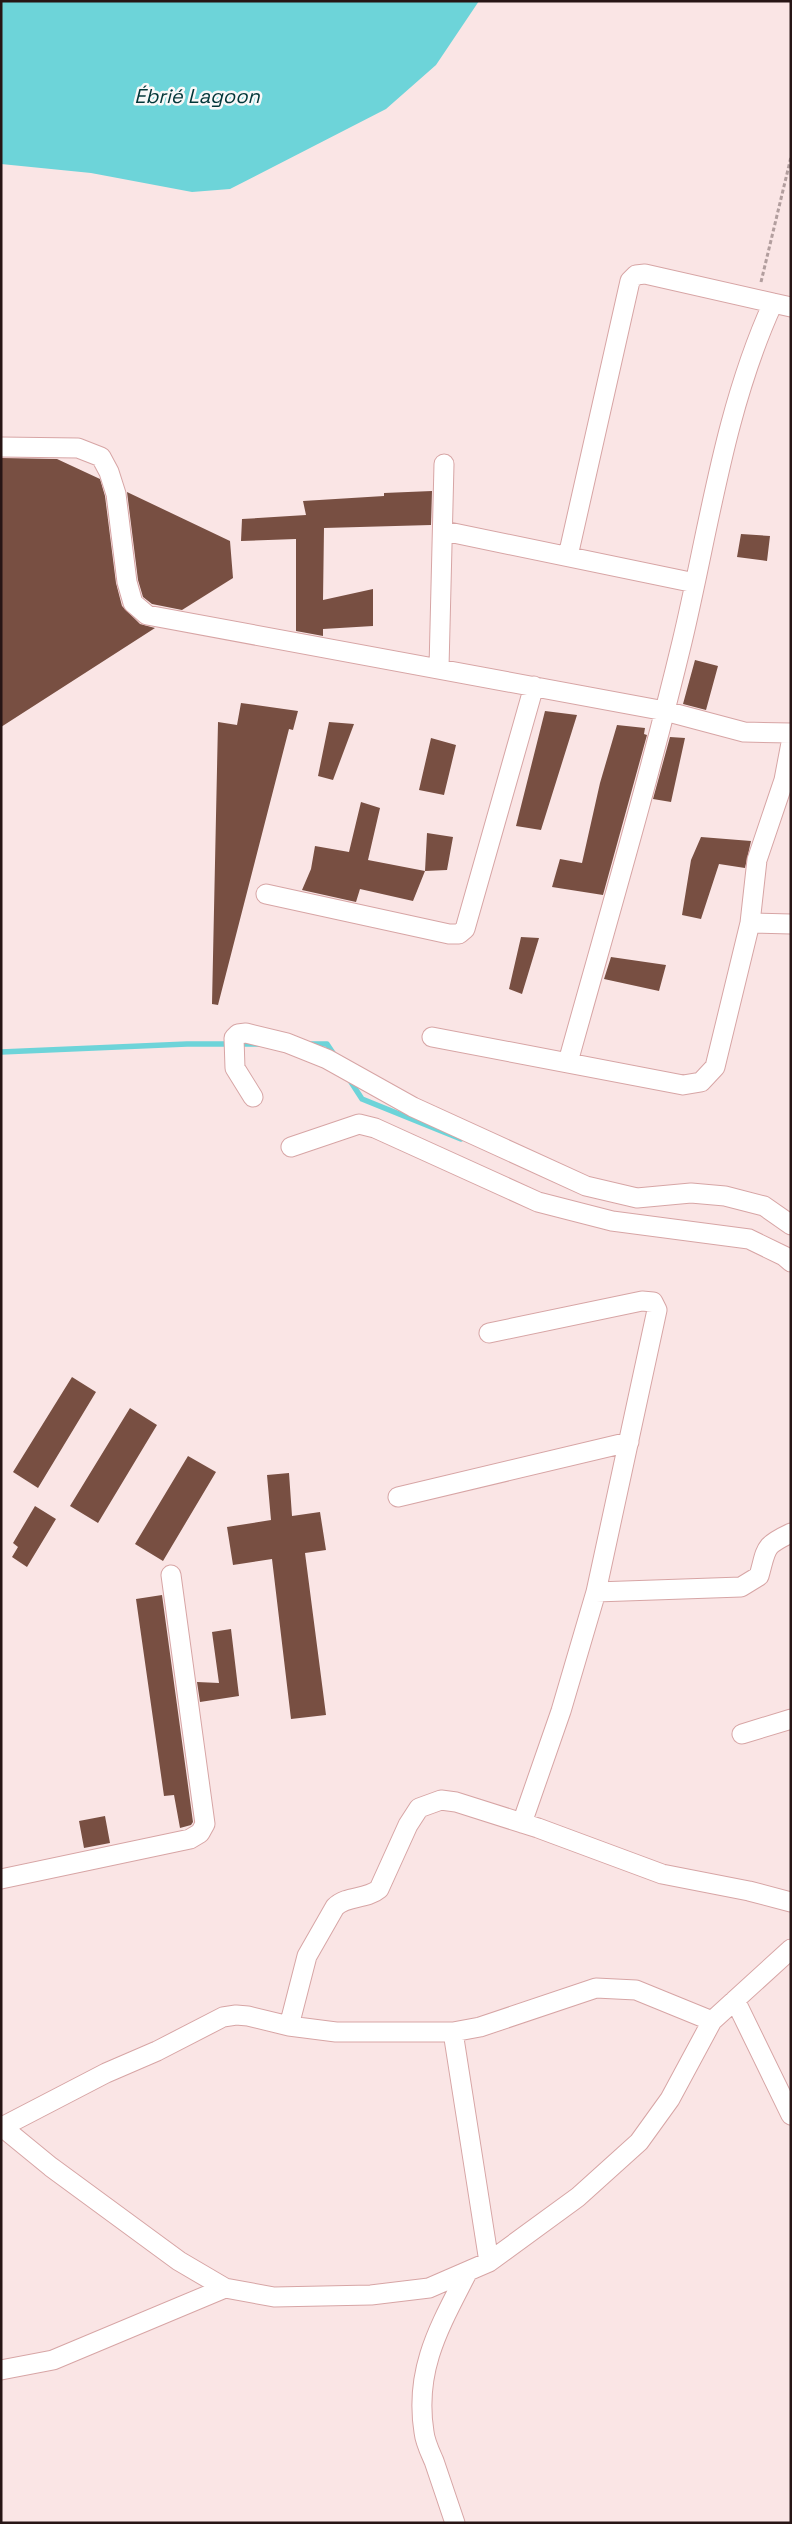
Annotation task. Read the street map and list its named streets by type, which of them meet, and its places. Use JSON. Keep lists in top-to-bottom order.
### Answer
{
  "water": ["Ébrié Lagoon"]
}
